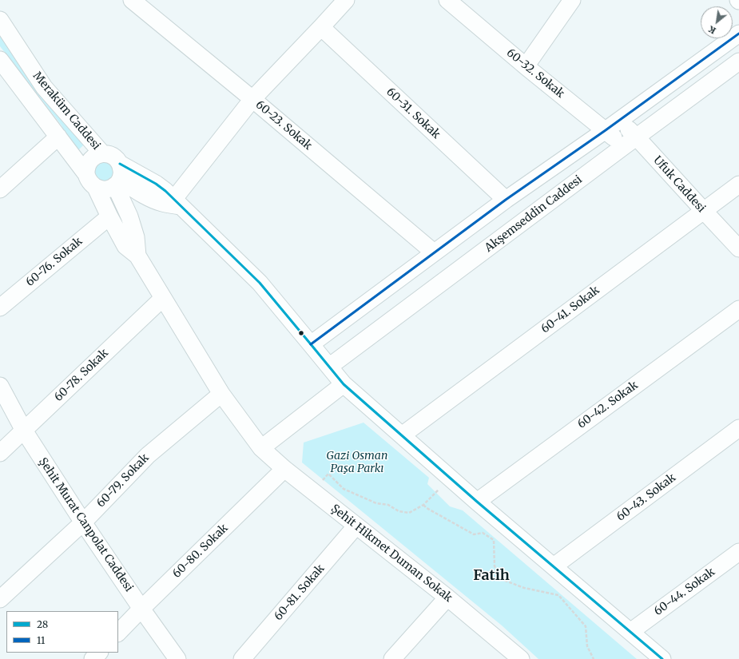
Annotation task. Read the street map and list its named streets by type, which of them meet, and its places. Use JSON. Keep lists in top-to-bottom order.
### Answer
{
  "streets": {
    "street": [
      "60-32. Sokak",
      "Meraküm Caddesi",
      "60-31. Sokak",
      "60-23. Sokak",
      "Ufuk Caddesi",
      "Akşemseddin Caddesi",
      "60-76. Sokak",
      "60-41. Sokak",
      "60-78. Sokak",
      "60-42. Sokak",
      "60-79. Sokak",
      "60-43. Sokak",
      "Şehit Murat Canpolat Caddesi",
      "60-80. Sokak",
      "Şehit Hikmet Duman Sokak",
      "60-44. Sokak",
      "60-81. Sokak"
    ]
  },
  "crossings": [
    ["60-32. Sokak", "Ufuk Caddesi"],
    ["60-32. Sokak", "Akşemseddin Caddesi"],
    ["Meraküm Caddesi", "Akşemseddin Caddesi"],
    ["Meraküm Caddesi", "60-76. Sokak"],
    ["Meraküm Caddesi", "60-41. Sokak"],
    ["Meraküm Caddesi", "60-42. Sokak"],
    ["Meraküm Caddesi", "60-43. Sokak"],
    ["Meraküm Caddesi", "Şehit Hikmet Duman Sokak"],
    ["Meraküm Caddesi", "60-44. Sokak"],
    ["Ufuk Caddesi", "Akşemseddin Caddesi"],
    ["Ufuk Caddesi", "60-41. Sokak"],
    ["60-78. Sokak", "Şehit Murat Canpolat Caddesi"],
    ["60-78. Sokak", "Şehit Hikmet Duman Sokak"],
    ["60-79. Sokak", "Şehit Murat Canpolat Caddesi"],
    ["60-79. Sokak", "Şehit Hikmet Duman Sokak"],
    ["Şehit Murat Canpolat Caddesi", "60-80. Sokak"],
    ["60-80. Sokak", "Şehit Hikmet Duman Sokak"],
    ["Şehit Hikmet Duman Sokak", "60-81. Sokak"]
  ],
  "districts": ["Fatih"],
  "parks": ["Gazi Osman Paşa Parkı"],
  "lines": ["transit line 11", "transit line 28"],
  "legend": ["28", "11"],
  "north": "bottom left"
}
